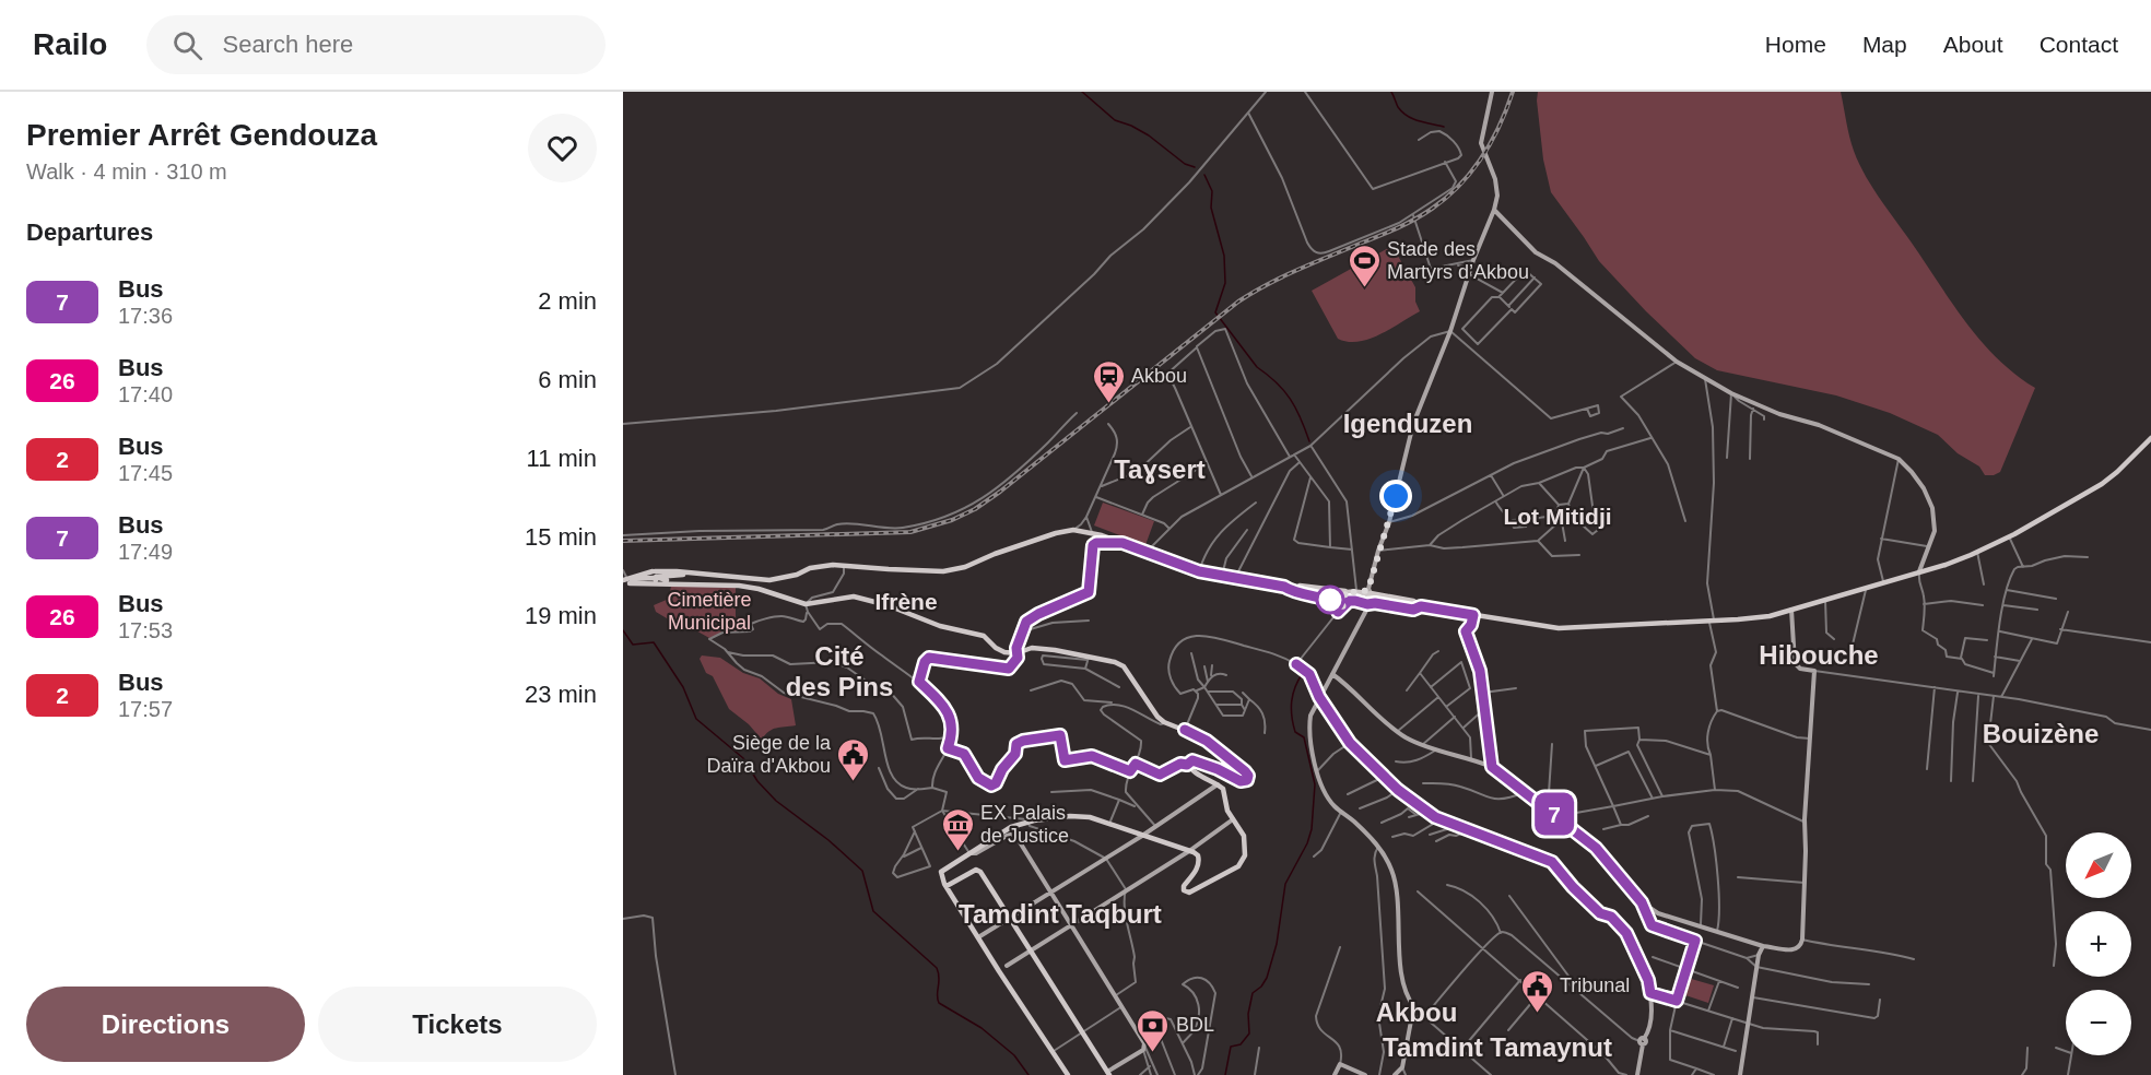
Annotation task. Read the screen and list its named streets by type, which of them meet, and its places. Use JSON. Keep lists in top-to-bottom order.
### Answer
{
  "districts": [
    "Igenduzen",
    "Taɣsert",
    "Lot Mitidji",
    "Ifrène",
    "Hibouche",
    "Cité des Pins",
    "Bouizène",
    "Tamdint Taqburt",
    "Akbou",
    "Tamdint Tamaynut"
  ],
  "parks": ["Cimetière Municipal"],
  "places": {
    "sports": ["Stade des Martyrs d’Akbou"],
    "station": ["Akbou"],
    "public building": ["Siège de la Daïra d'Akbou", "Tribunal"],
    "museum": ["EX Palais de Justice"],
    "bank": ["BDL"]
  },
  "lines": ["bus line 7"],
  "north": "bottom left",
  "page": {
    "header": "Railo",
    "search": "Search here",
    "nav": [
      "Home",
      "Map",
      "About",
      "Contact"
    ],
    "heading": [
      ["Premier Arrêt Gendouza", "Walk · 4 min · 310 m"],
      "Departures"
    ],
    "on_map": "7",
    "list": [
      {
        "mark": "7",
        "name": "Bus",
        "note": "17:36",
        "value": "2 min"
      },
      {
        "mark": "26",
        "name": "Bus",
        "note": "17:40",
        "value": "6 min"
      },
      {
        "mark": "2",
        "name": "Bus",
        "note": "17:45",
        "value": "11 min"
      },
      {
        "mark": "7",
        "name": "Bus",
        "note": "17:49",
        "value": "15 min"
      },
      {
        "mark": "26",
        "name": "Bus",
        "note": "17:53",
        "value": "19 min"
      },
      {
        "mark": "2",
        "name": "Bus",
        "note": "17:57",
        "value": "23 min"
      }
    ],
    "map_buttons": ["+", "−"],
    "buttons": ["Directions", "Tickets"]
  }
}
